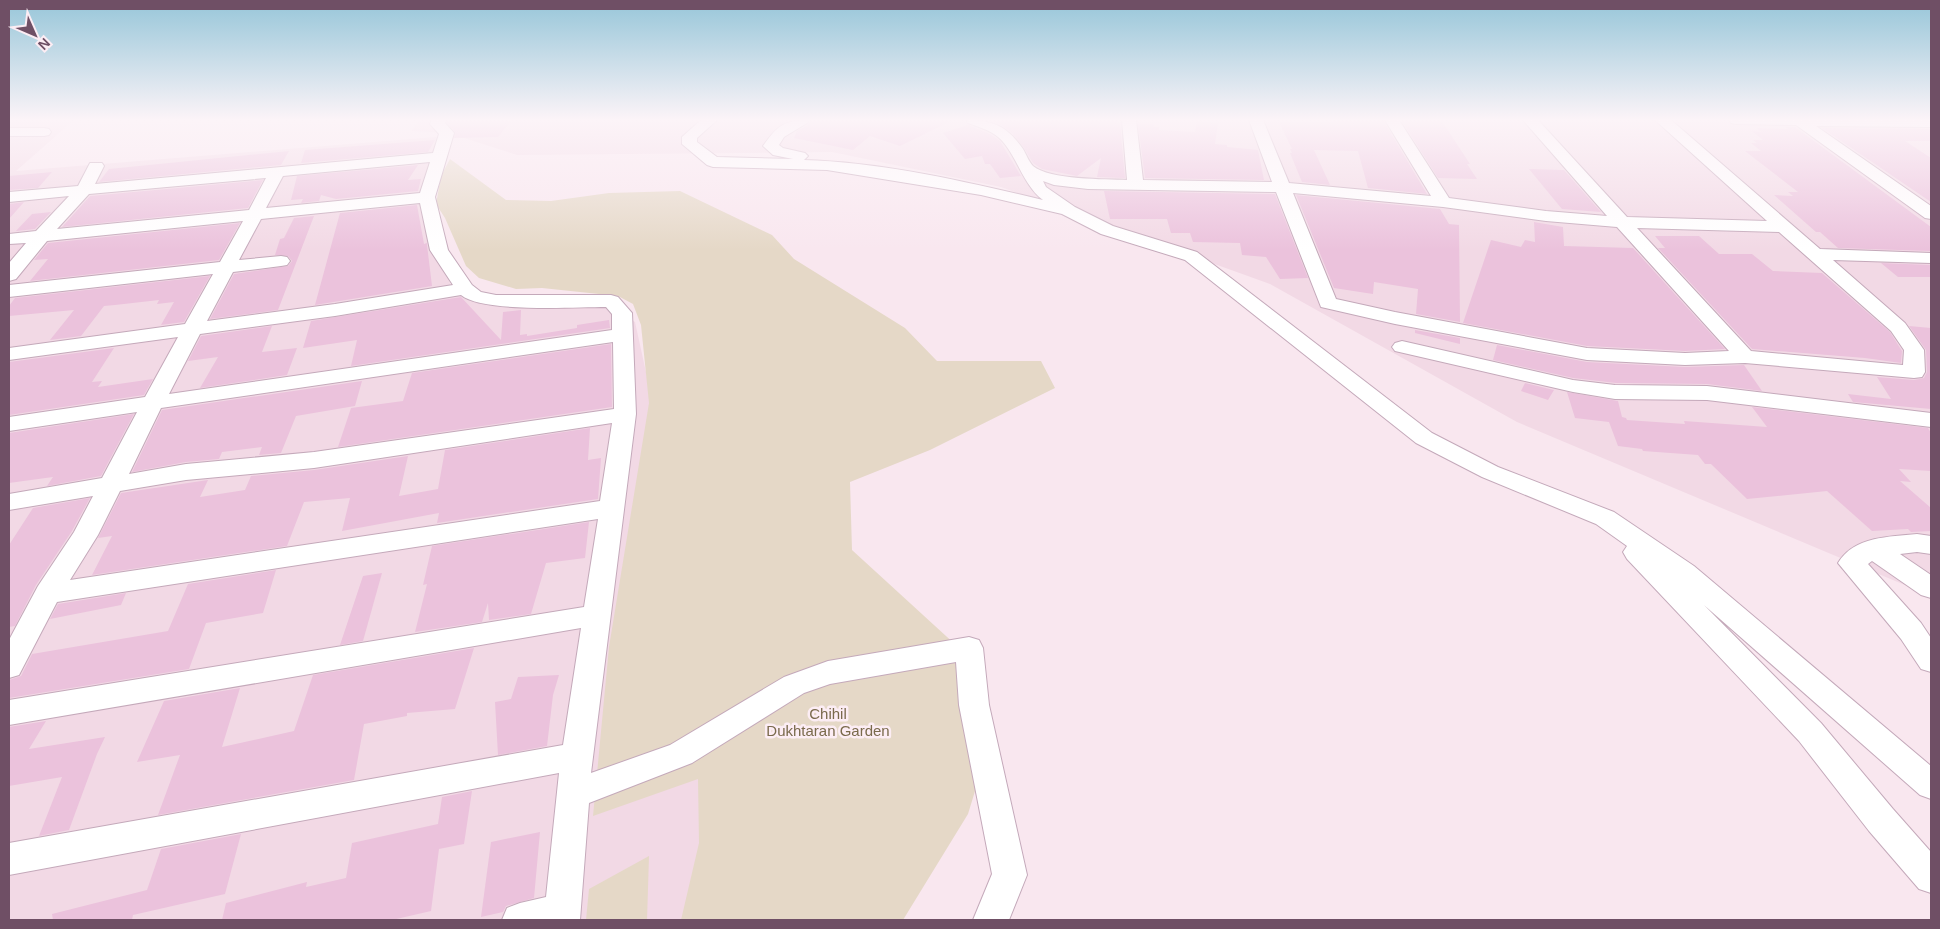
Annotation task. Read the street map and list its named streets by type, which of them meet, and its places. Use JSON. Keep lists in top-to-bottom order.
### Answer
{
  "parks": ["Chihil Dukhtaran Garden"],
  "north": "bottom right"
}
